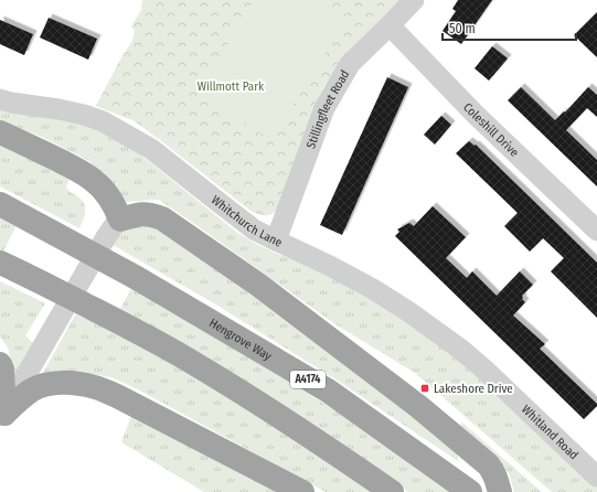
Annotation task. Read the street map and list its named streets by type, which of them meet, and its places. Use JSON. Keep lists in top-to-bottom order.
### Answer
{
  "streets": {
    "highway": ["Hengrove Way", "A4174"],
    "street": [
      "Stillingfleet Road",
      "Coleshill Drive",
      "Whitchurch Lane",
      "Whitland Road"
    ]
  },
  "crossings": [
    ["Stillingfleet Road", "Coleshill Drive"],
    ["Stillingfleet Road", "Whitchurch Lane"],
    ["Whitchurch Lane", "Whitland Road"]
  ],
  "parks": ["Willmott Park"],
  "places": {
    "transit": ["Lakeshore Drive"]
  },
  "scale_bar": "50 m"
}
